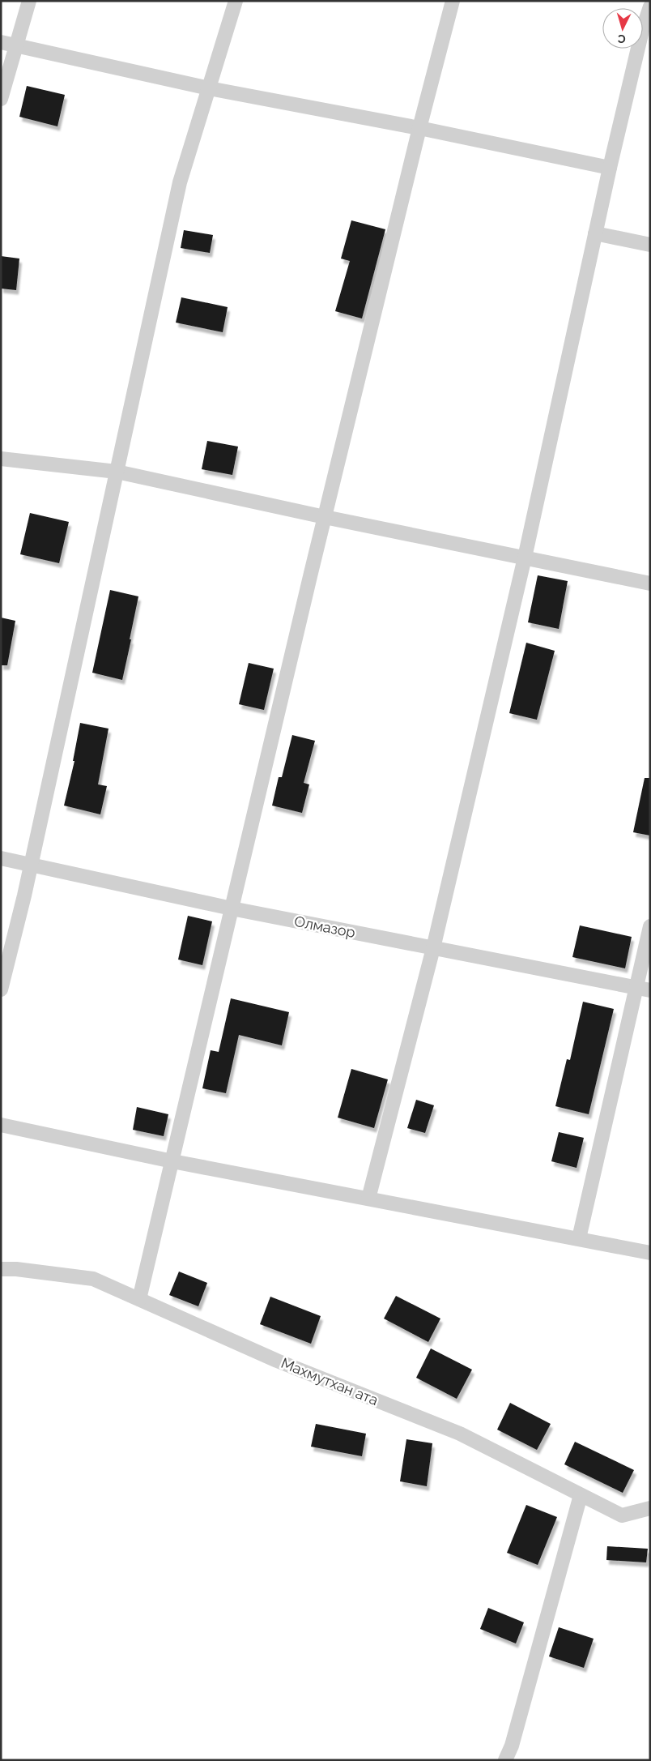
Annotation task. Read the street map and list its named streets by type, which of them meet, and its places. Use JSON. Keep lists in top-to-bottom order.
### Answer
{
  "streets": {
    "street": ["Олмазор", "Махмутхан ата"]
  },
  "north": "bottom"
}
